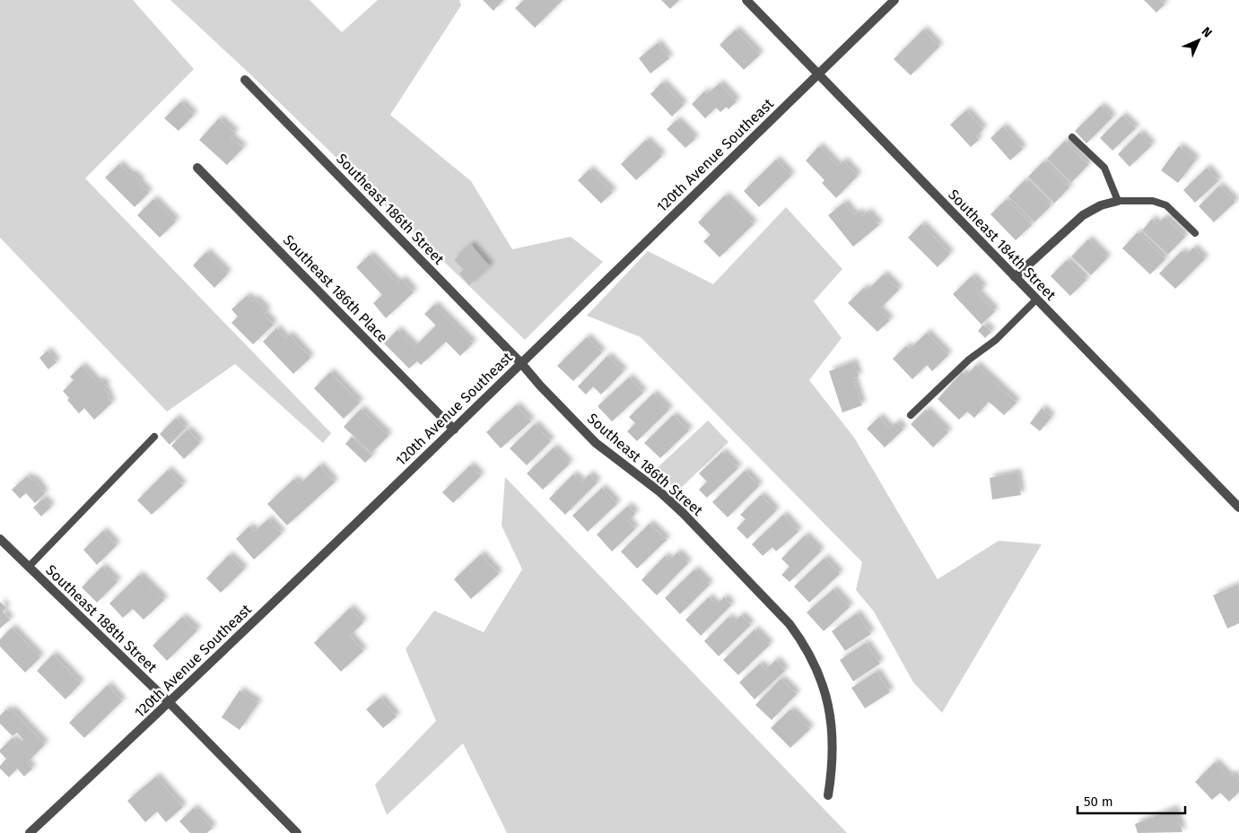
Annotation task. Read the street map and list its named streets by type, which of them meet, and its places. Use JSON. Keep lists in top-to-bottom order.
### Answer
{
  "streets": {
    "street": [
      "120th Avenue Southeast",
      "Southeast 186th Street",
      "Southeast 184th Street",
      "Southeast 186th Place",
      "Southeast 188th Street"
    ]
  },
  "crossings": [
    ["120th Avenue Southeast", "Southeast 186th Street"],
    ["120th Avenue Southeast", "Southeast 184th Street"],
    ["120th Avenue Southeast", "Southeast 186th Place"],
    ["120th Avenue Southeast", "Southeast 188th Street"]
  ],
  "scale_bar": "50 m",
  "north": "top right"
}
